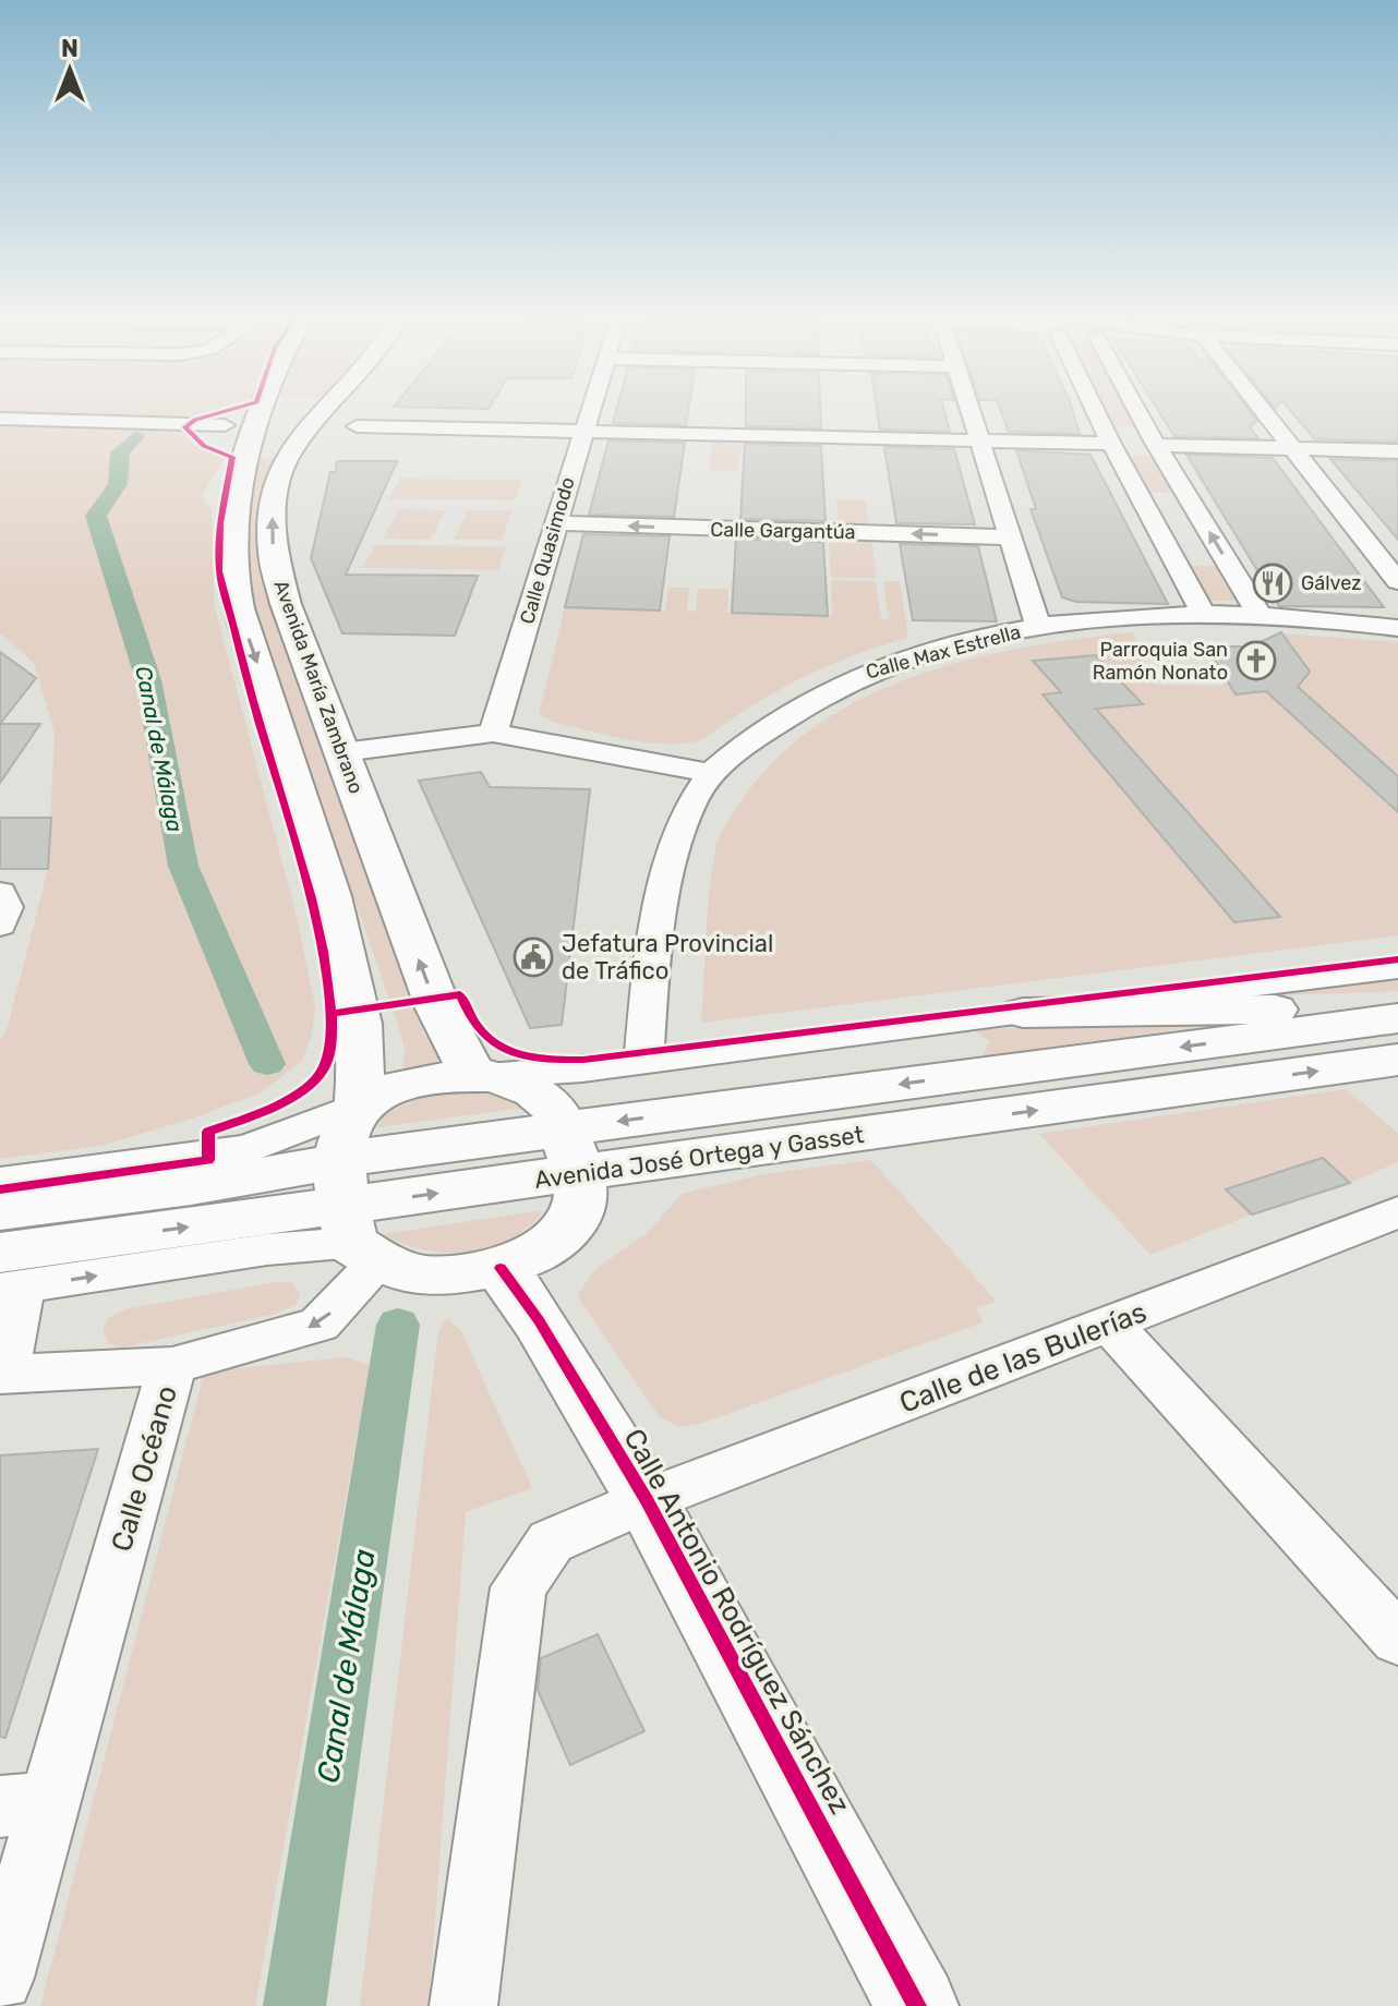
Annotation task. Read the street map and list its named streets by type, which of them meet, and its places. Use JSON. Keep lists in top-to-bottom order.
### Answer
{
  "streets": {
    "main road": ["Avenida María Zambrano", "Avenida José Ortega y Gasset", "Calle Antonio Rodríguez Sánchez"],
    "street": [
      "Calle Gargantúa",
      "Calle Quasimodo",
      "Calle Max Estrella",
      "Calle de las Bulerías",
      "Calle Océano"
    ]
  },
  "crossings": [
    ["Calle Gargantúa", "Calle Quasimodo"],
    ["Avenida María Zambrano", "Avenida José Ortega y Gasset"],
    ["Avenida José Ortega y Gasset", "Calle Océano"],
    ["Calle de las Bulerías", "Calle Antonio Rodríguez Sánchez"]
  ],
  "water": ["Canal de Málaga"],
  "places": {
    "restaurant": ["Gálvez"],
    "church": ["Parroquia San Ramón Nonato"],
    "public building": ["Jefatura Provincial de Tráfico"]
  },
  "north": "top"
}
